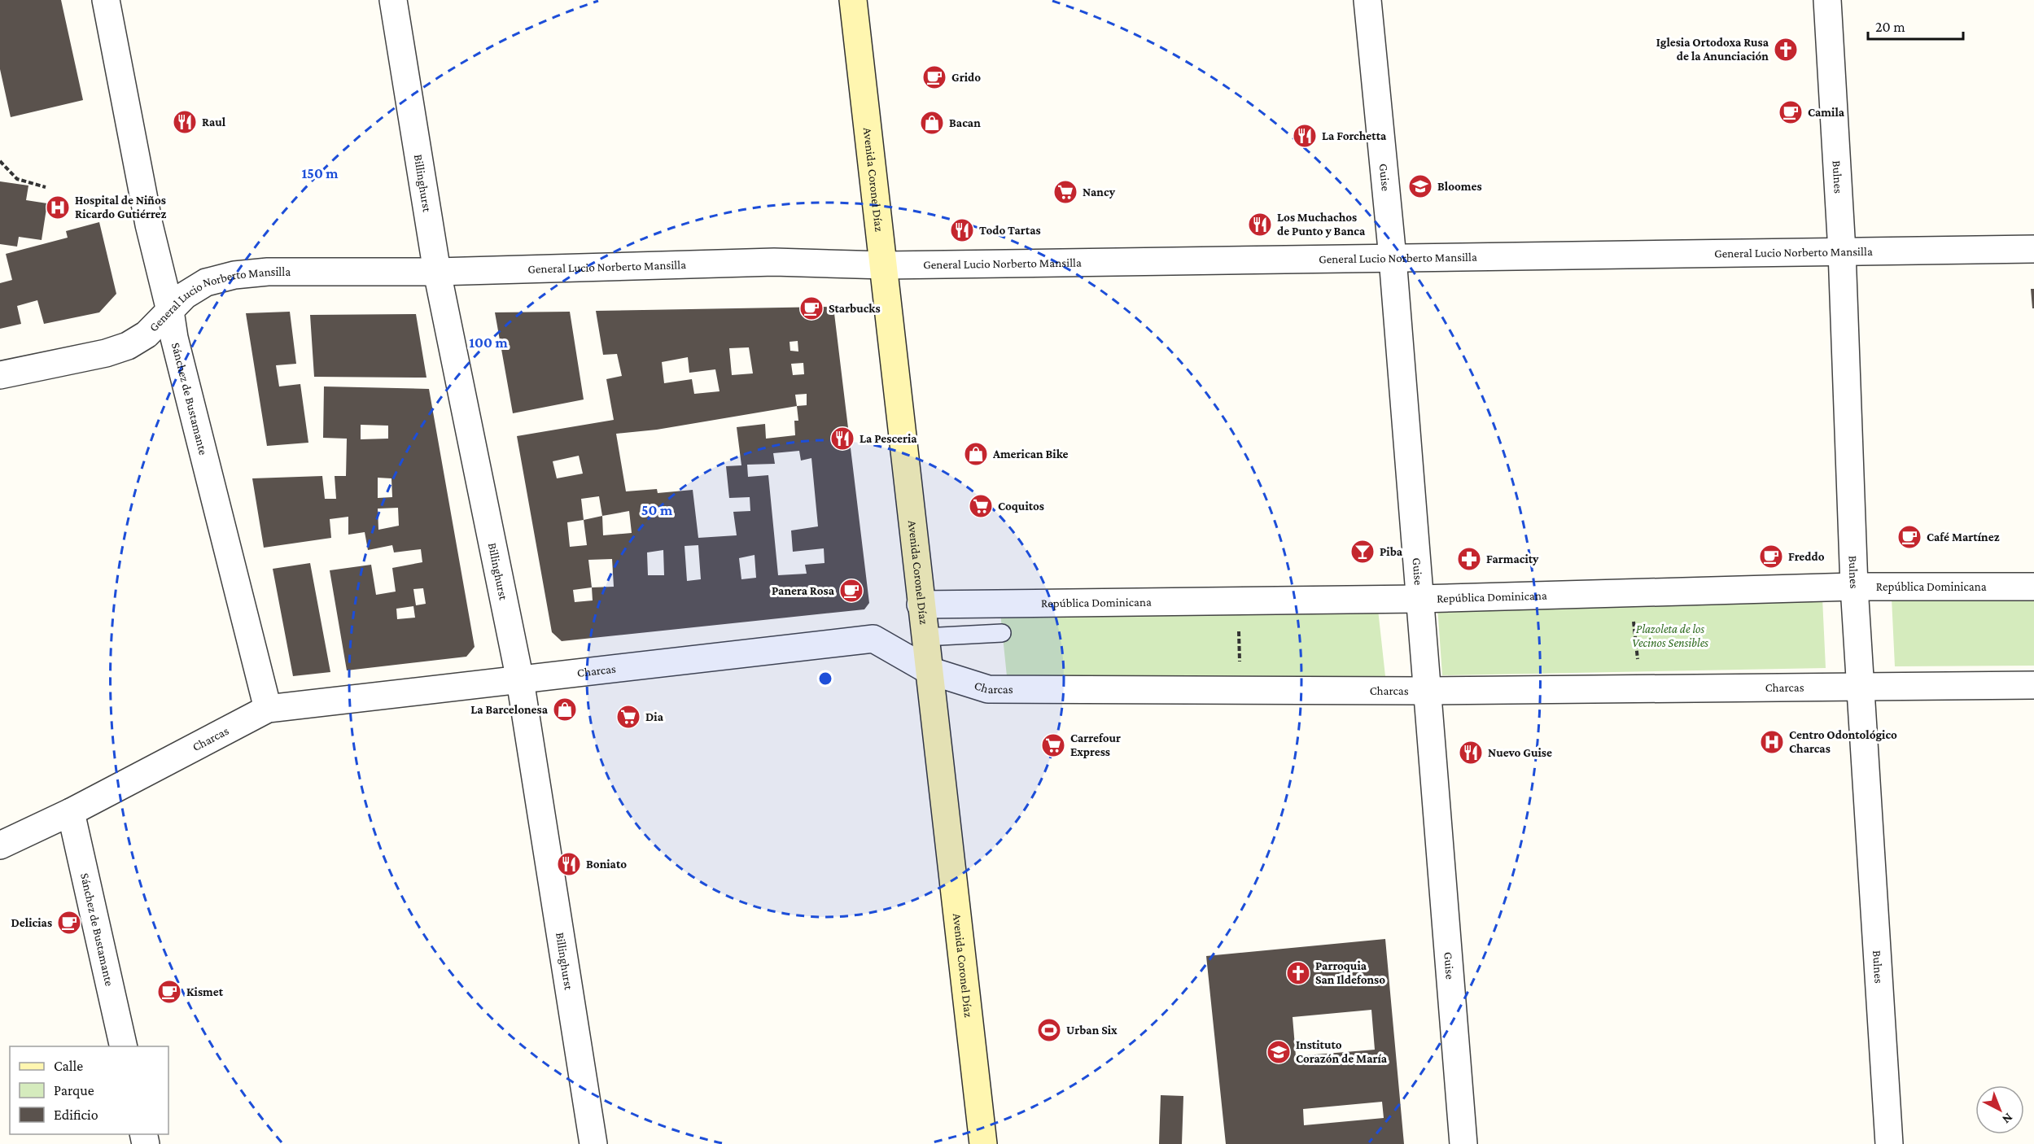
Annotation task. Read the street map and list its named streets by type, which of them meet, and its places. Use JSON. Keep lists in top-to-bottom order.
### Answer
{
  "streets": {
    "main road": ["Avenida Coronel Díaz"],
    "street": [
      "Guise",
      "Bulnes",
      "Billinghurst",
      "General Lucio Norberto Mansilla",
      "Sánchez de Bustamante",
      "República Dominicana",
      "Charcas"
    ]
  },
  "crossings": [
    ["Guise", "General Lucio Norberto Mansilla"],
    ["Guise", "República Dominicana"],
    ["Guise", "Charcas"],
    ["Bulnes", "General Lucio Norberto Mansilla"],
    ["Bulnes", "República Dominicana"],
    ["Bulnes", "Charcas"],
    ["Avenida Coronel Díaz", "General Lucio Norberto Mansilla"],
    ["Avenida Coronel Díaz", "República Dominicana"],
    ["Avenida Coronel Díaz", "Charcas"],
    ["Billinghurst", "General Lucio Norberto Mansilla"],
    ["Billinghurst", "Charcas"],
    ["General Lucio Norberto Mansilla", "Sánchez de Bustamante"],
    ["Sánchez de Bustamante", "Charcas"]
  ],
  "parks": ["Plazoleta de los Vecinos Sensibles"],
  "places": {
    "church": ["Iglesia Ortodoxa Rusa de la Anunciación", "Parroquia San Ildefonso"],
    "cafe": [
      "Grido",
      "Camila",
      "Starbucks",
      "Café Martínez",
      "Freddo",
      "Panera Rosa",
      "Delicias",
      "Kismet"
    ],
    "restaurant": [
      "Raul",
      "La Forchetta",
      "Los Muchachos de Punto y Banca",
      "Todo Tartas",
      "La Pesceria",
      "Nuevo Guise",
      "Boniato"
    ],
    "shop": ["Bacan", "American Bike", "La Barcelonesa"],
    "school or university": ["Bloomes", "Instituto Corazón de María"],
    "supermarket": [
      "Nancy",
      "Coquitos",
      "Dia",
      "Carrefour Express"
    ],
    "hospital": ["Hospital de Niños Ricardo Gutiérrez", "Centro Odontológico Charcas"],
    "bar": ["Piba"],
    "pharmacy": ["Farmacity"],
    "sports": ["Urban Six"]
  },
  "legend": ["Calle", "Parque", "Edificio"],
  "scale_bar": "20 m",
  "north": "bottom right",
  "rings": ["150 m", "100 m", "50 m"]
}
